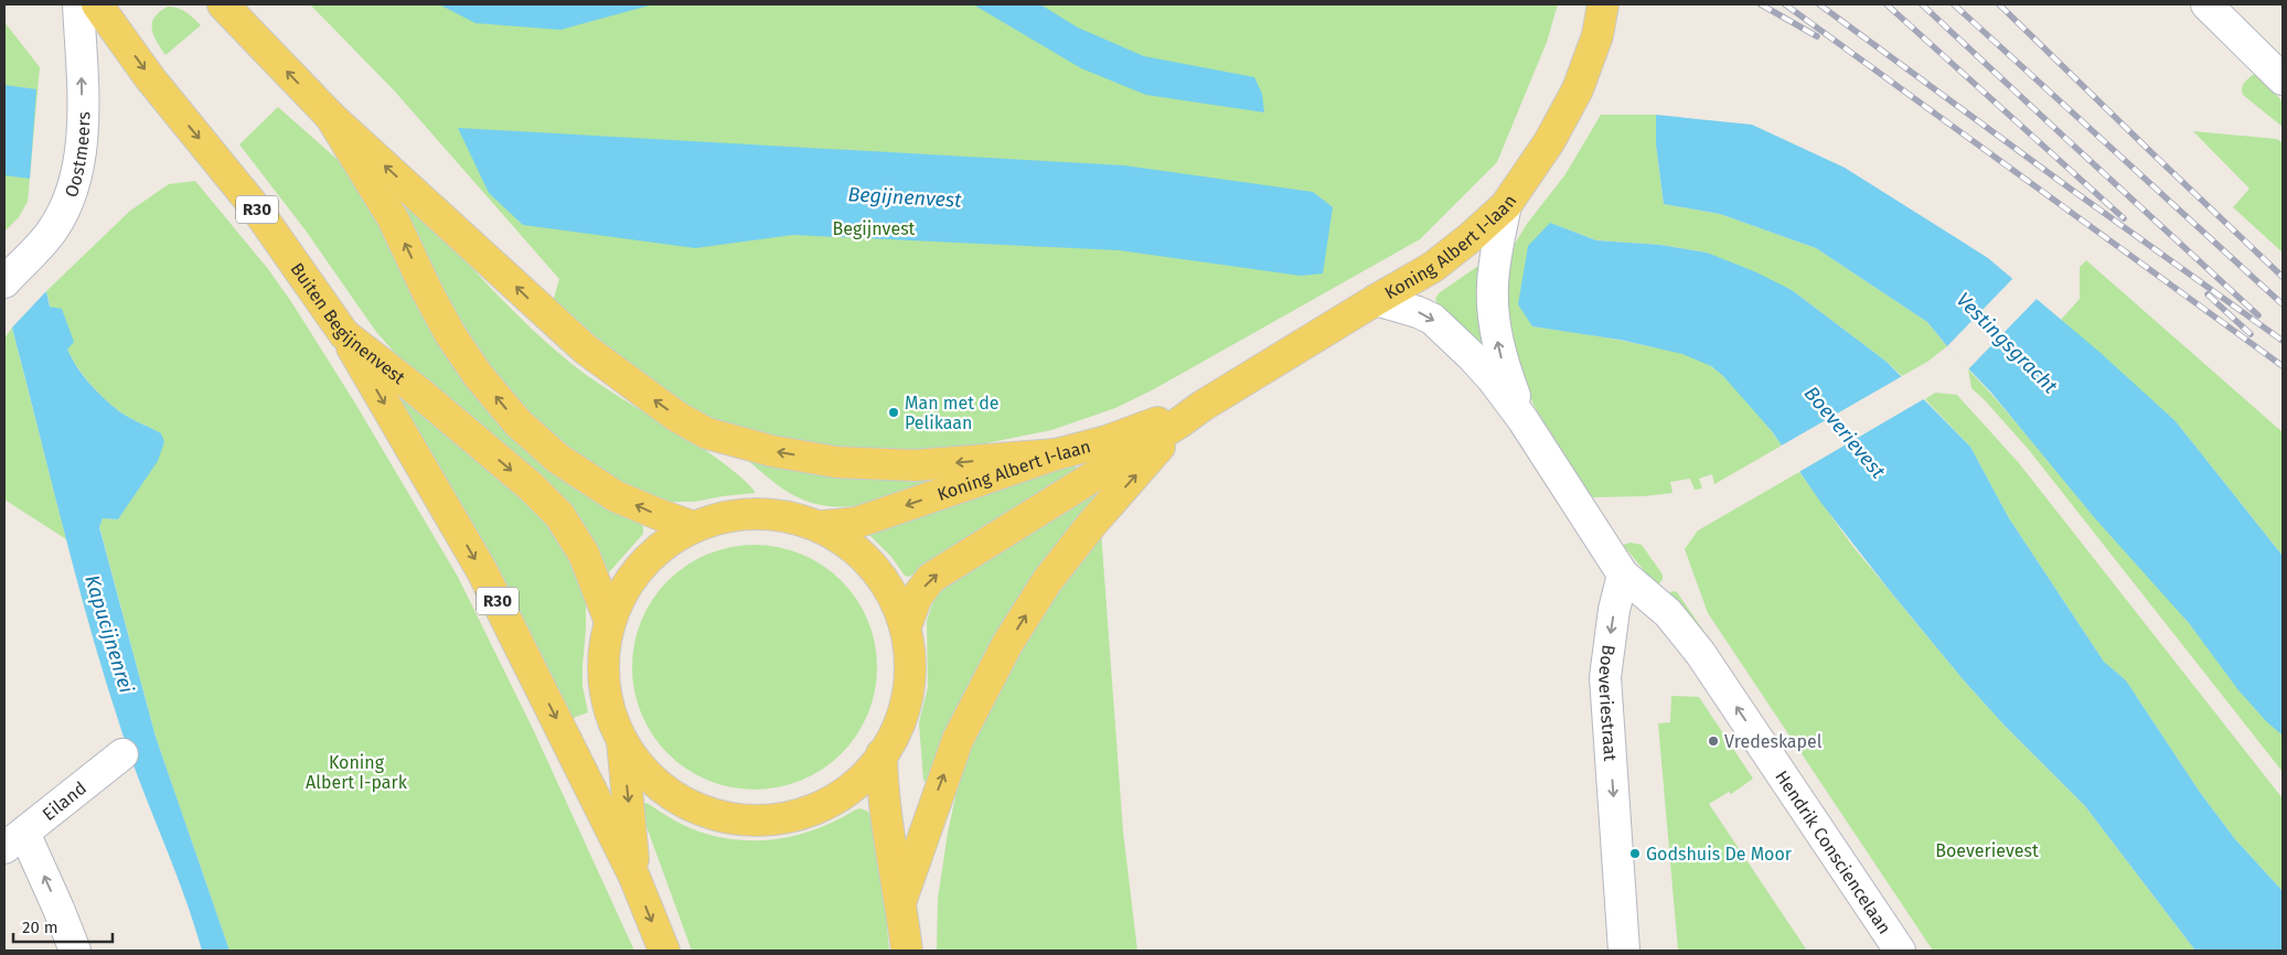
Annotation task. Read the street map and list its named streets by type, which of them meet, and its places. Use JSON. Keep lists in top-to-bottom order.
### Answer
{
  "streets": {
    "main road": ["R30", "Koning Albert I-laan", "Buiten Begijnenvest"],
    "street": [
      "Oostmeers",
      "Boeveriestraat",
      "Eiland",
      "Hendrik Consciencelaan"
    ]
  },
  "crossings": [
    ["R30", "Koning Albert I-laan"],
    ["R30", "Buiten Begijnenvest"],
    ["Boeveriestraat", "Hendrik Consciencelaan"]
  ],
  "one_way": ["Oostmeers", "Boeveriestraat", "Hendrik Consciencelaan"],
  "water": [
    "Begijnenvest",
    "Vestingsgracht",
    "Boeverievest",
    "Kapucijnenrei"
  ],
  "parks": ["Begijnvest", "Koning Albert I-park", "Boeverievest"],
  "places": ["Man met de Pelikaan", "Vredeskapel", "Godshuis De Moor"],
  "scale_bar": "20 m"
}
